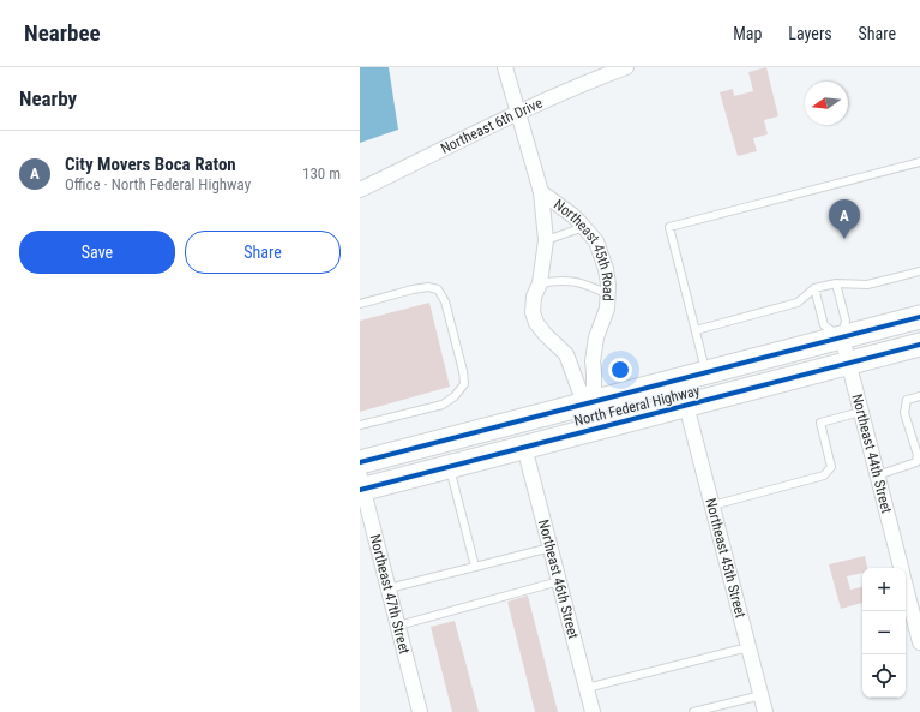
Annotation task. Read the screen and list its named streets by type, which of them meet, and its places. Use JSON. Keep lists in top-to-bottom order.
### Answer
{
  "streets": {
    "main road": ["North Federal Highway"],
    "street": [
      "Northeast 6th Drive",
      "Northeast 45th Road",
      "Northeast 44th Street",
      "Northeast 45th Street",
      "Northeast 46th Street",
      "Northeast 47th Street"
    ]
  },
  "crossings": [
    ["Northeast 6th Drive", "Northeast 45th Road"],
    ["Northeast 45th Road", "North Federal Highway"],
    ["North Federal Highway", "Northeast 44th Street"],
    ["North Federal Highway", "Northeast 45th Street"],
    ["North Federal Highway", "Northeast 46th Street"],
    ["North Federal Highway", "Northeast 47th Street"]
  ],
  "north": "left",
  "page": {
    "header": "Nearbee",
    "nav": ["Map", "Layers", "Share"],
    "heading": "Nearby",
    "list": [
      {
        "mark": "A",
        "name": "City Movers Boca Raton",
        "note": "Office · North Federal Highway",
        "value": "130 m"
      }
    ],
    "pins": "A",
    "buttons": ["Save", "Share"],
    "map_buttons": ["+", "−"]
  }
}
